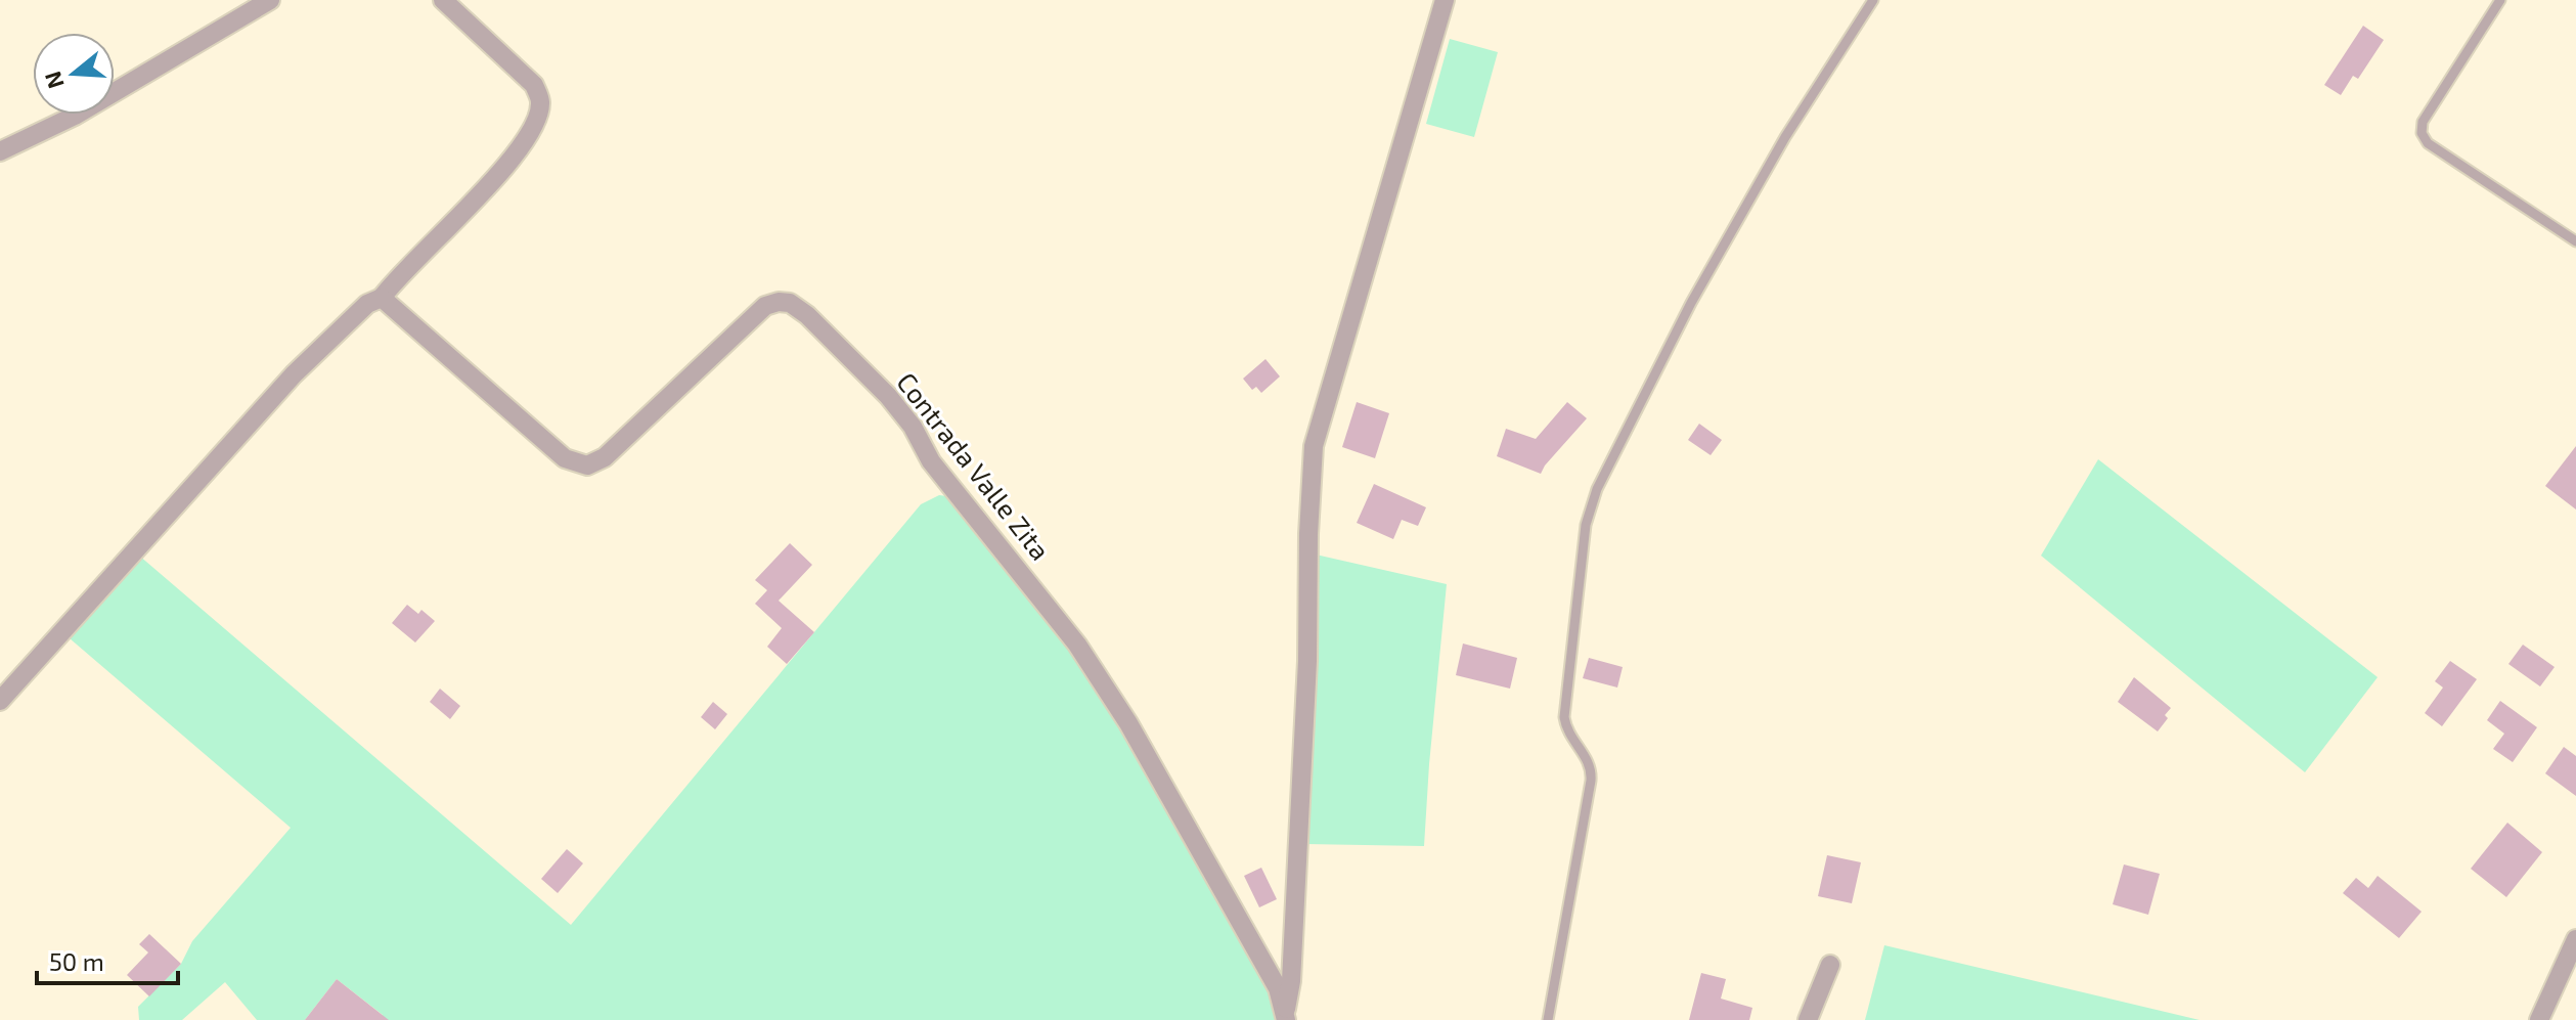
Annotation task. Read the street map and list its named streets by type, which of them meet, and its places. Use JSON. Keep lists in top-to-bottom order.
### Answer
{
  "streets": {
    "street": ["Contrada Valle Zita"]
  },
  "scale_bar": "50 m",
  "north": "left"
}
